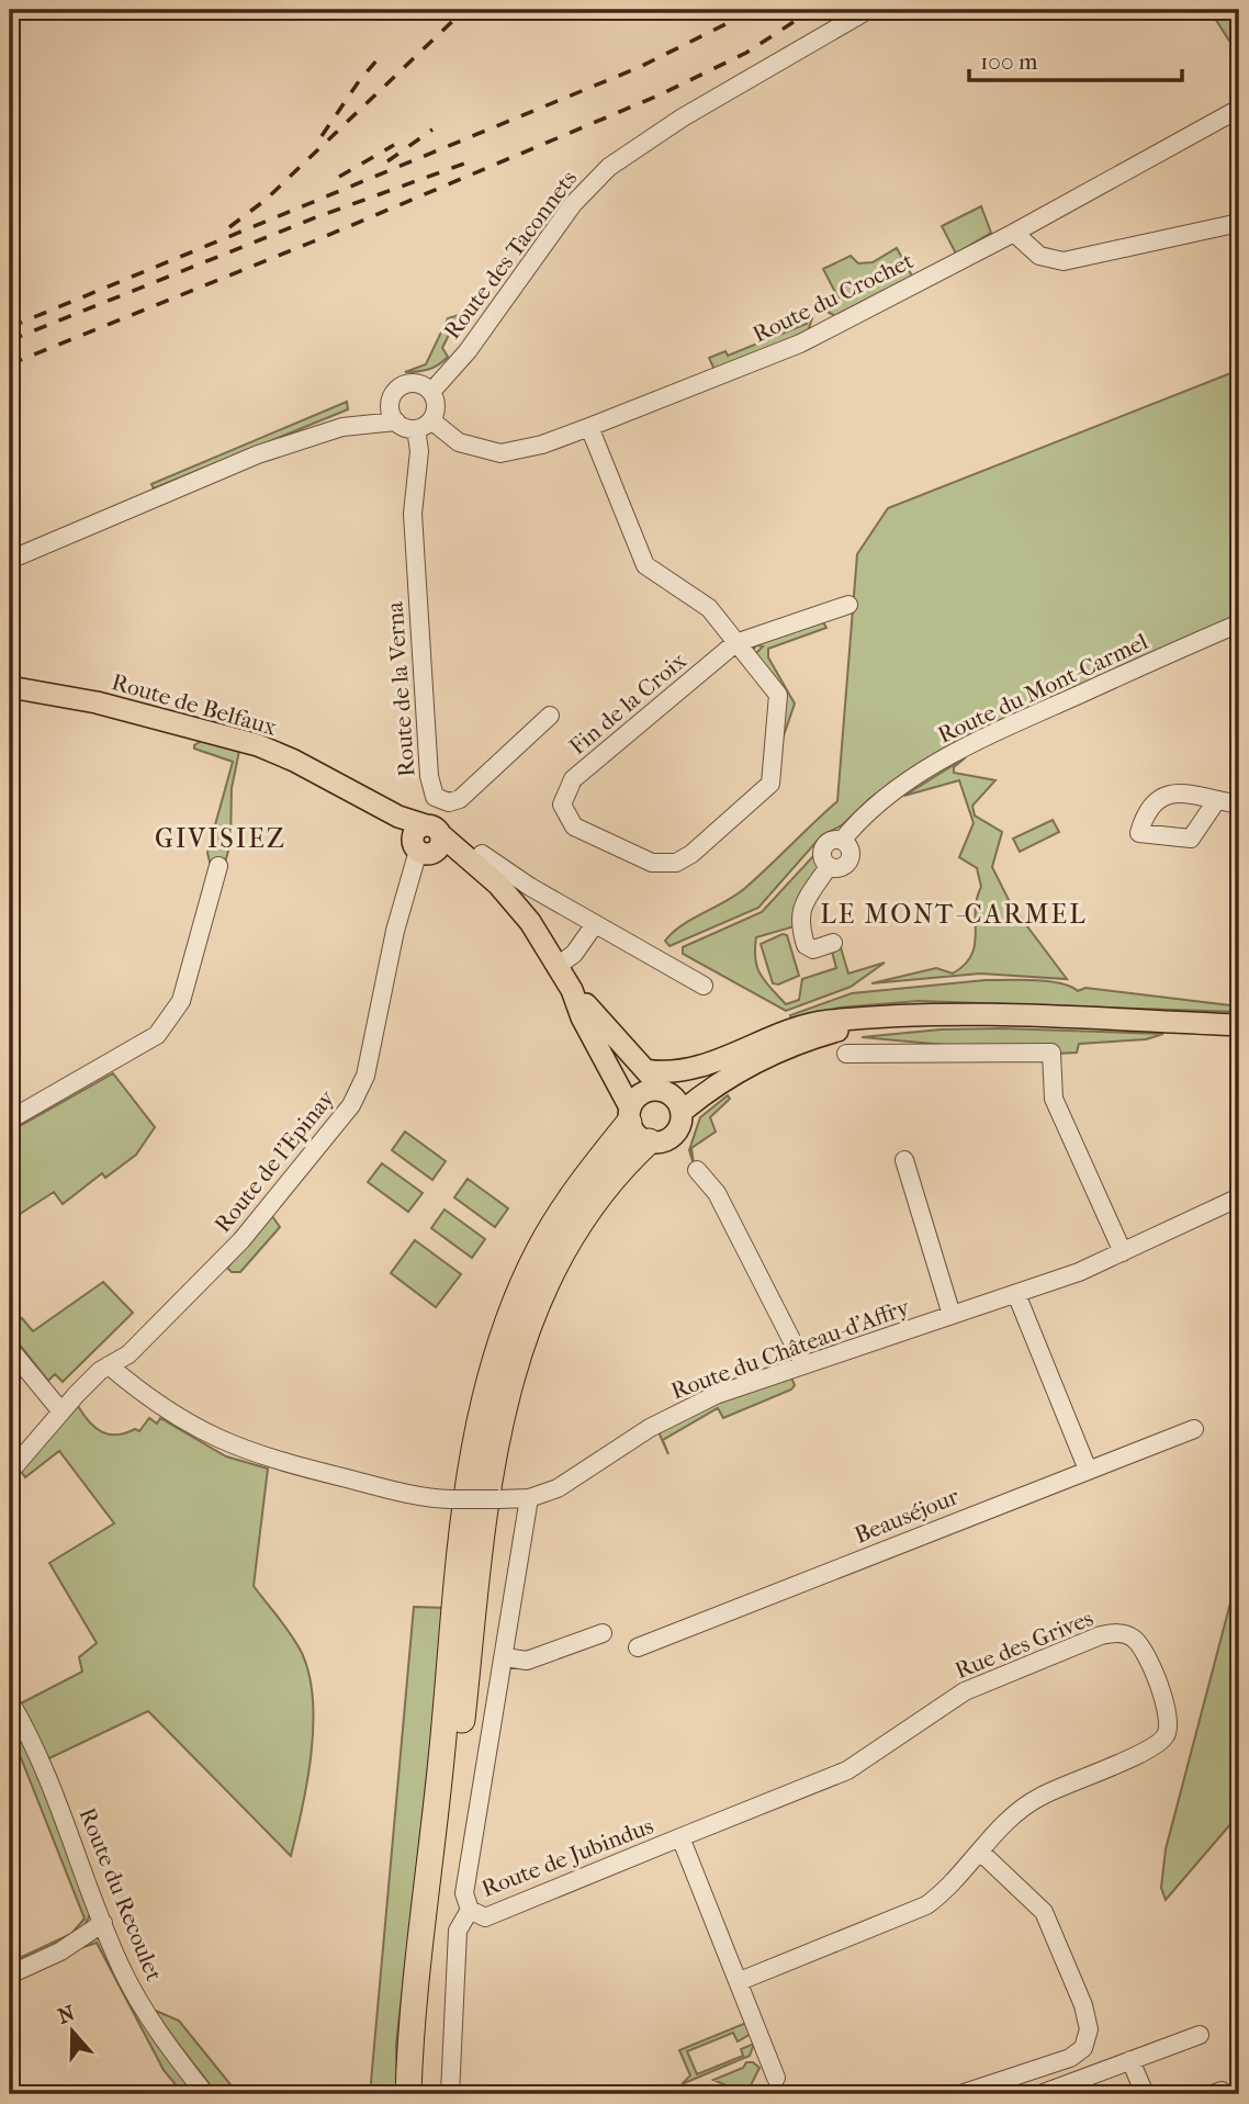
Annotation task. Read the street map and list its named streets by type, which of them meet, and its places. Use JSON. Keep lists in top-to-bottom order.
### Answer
{
  "streets": {
    "main road": ["Route de Belfaux"],
    "street": [
      "Route des Taconnets",
      "Route du Crochet",
      "Route du Mont-Carmel",
      "Route de la Verna",
      "Fin de la Croix",
      "Route de l'Epinay",
      "Route du Château-d'Affry",
      "Beauséjour",
      "Rue des Grives",
      "Route de Jubindus",
      "Route du Recoulet"
    ]
  },
  "crossings": [
    ["Route des Taconnets", "Route du Crochet"],
    ["Route des Taconnets", "Route de la Verna"],
    ["Route du Crochet", "Route de la Verna"],
    ["Route de Belfaux", "Route de l'Epinay"],
    ["Route de l'Epinay", "Route du Château-d'Affry"],
    ["Route du Château-d'Affry", "Route de Jubindus"],
    ["Rue des Grives", "Route de Jubindus"]
  ],
  "districts": ["GIVISIEZ", "LE MONT-CARMEL"],
  "scale_bar": "100 m",
  "north": "top"
}
